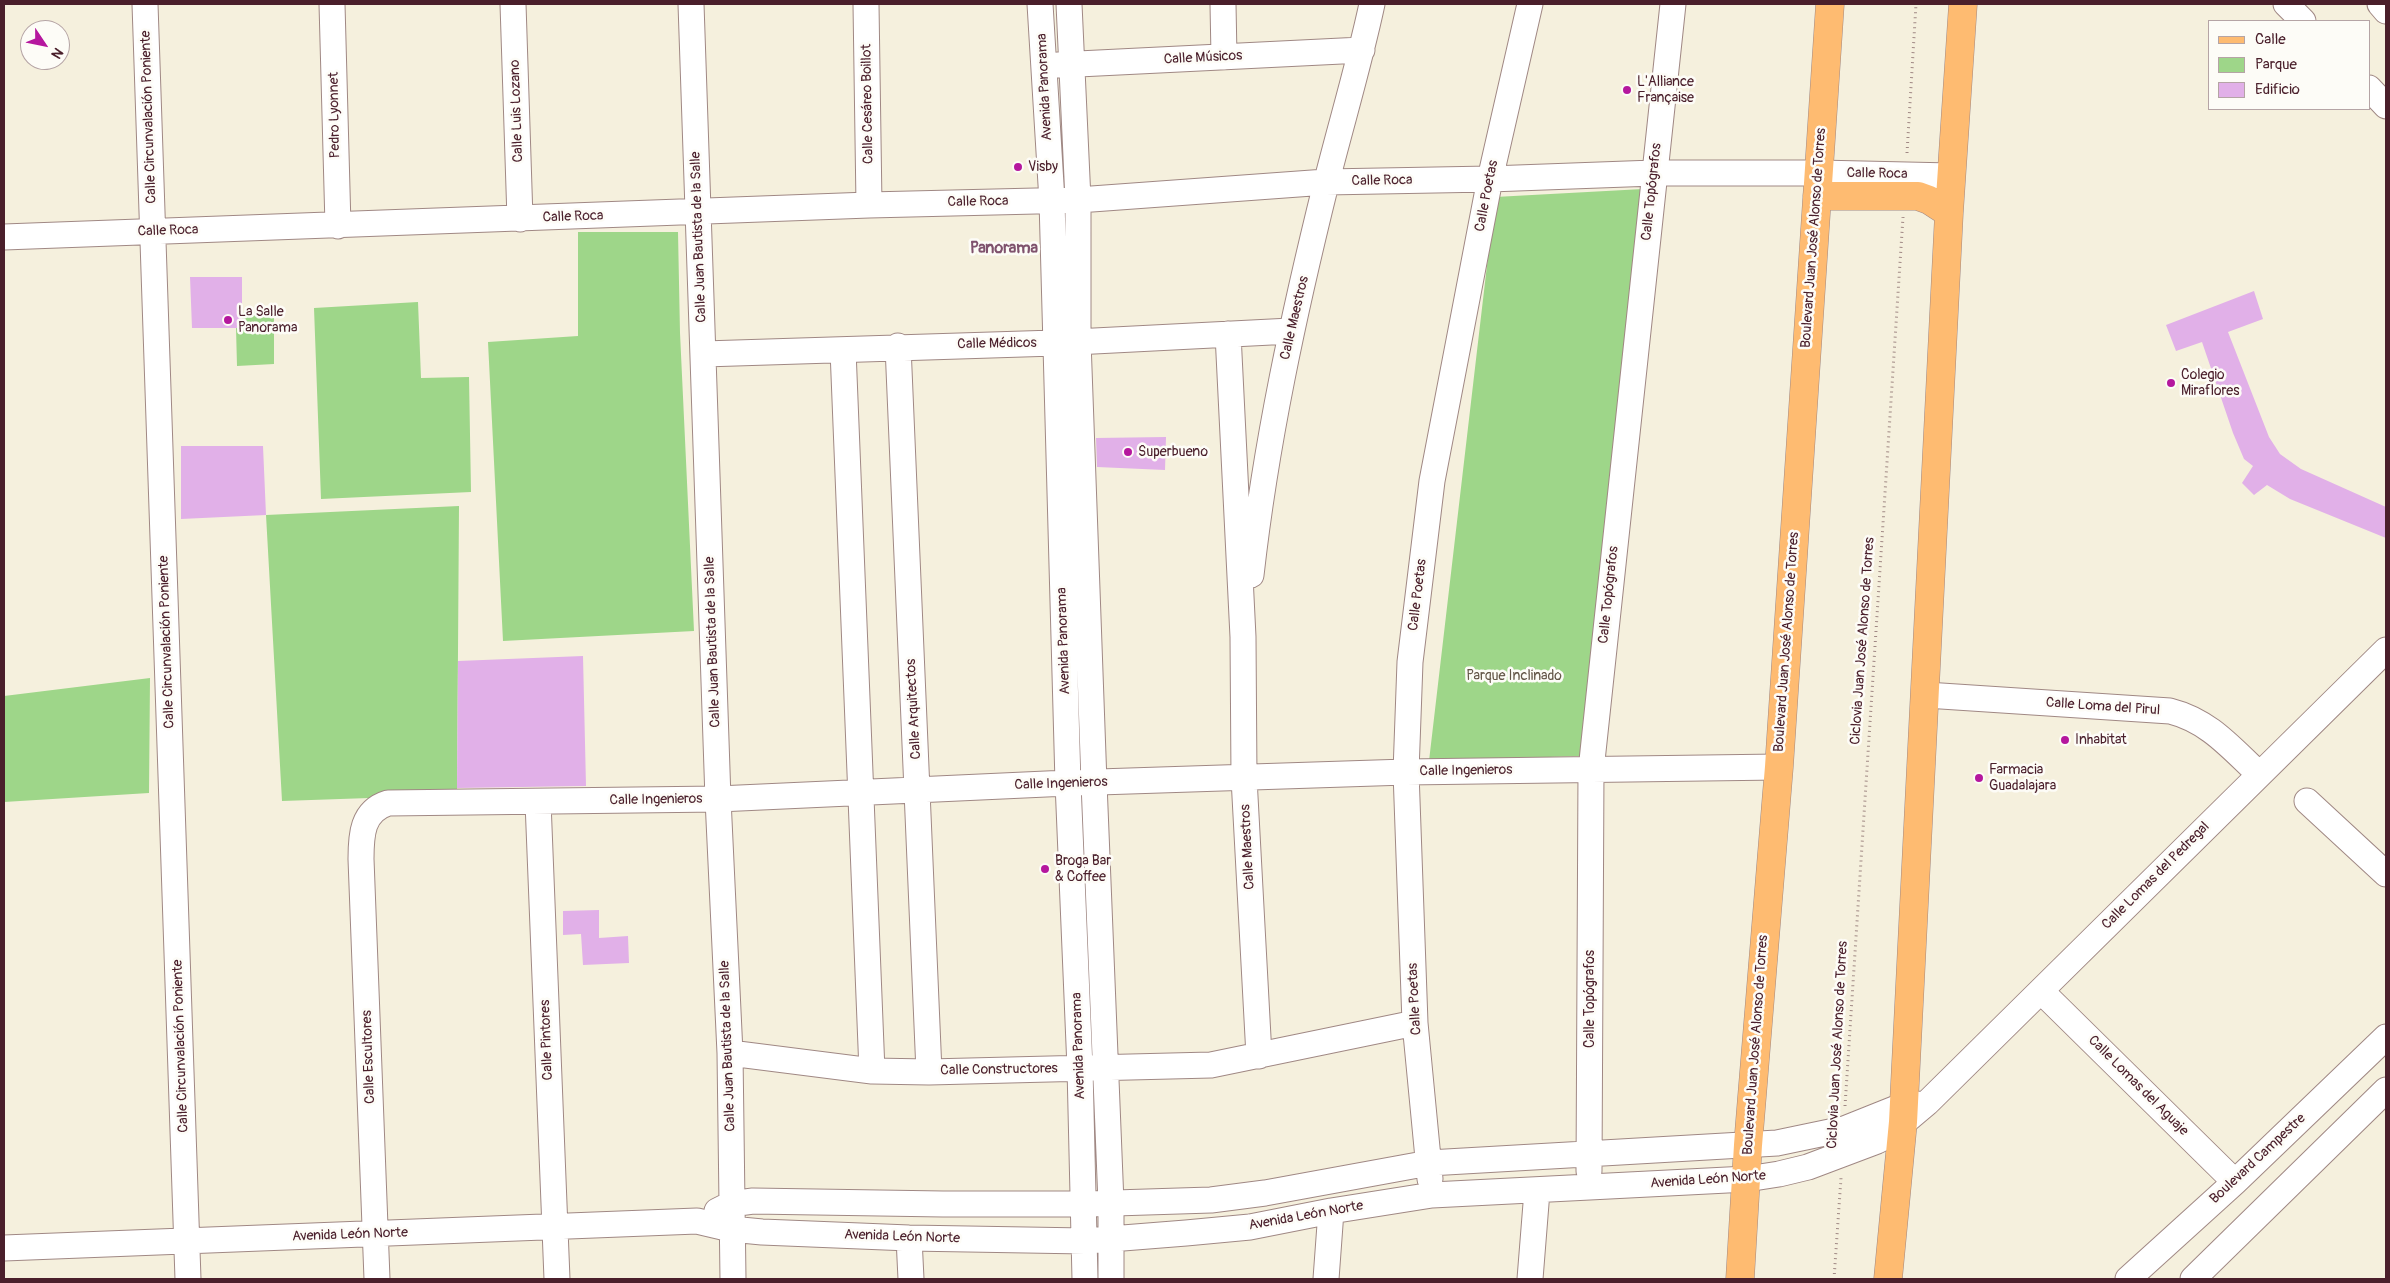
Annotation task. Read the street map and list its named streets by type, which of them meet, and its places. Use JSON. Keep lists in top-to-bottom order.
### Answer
{
  "streets": {
    "main road": ["Boulevard Juan José Alonso de Torres"],
    "street": [
      "Calle Músicos",
      "Avenida Panorama",
      "Calle Cesáreo Boillot",
      "Calle Luis Lozano",
      "Pedro Lyonnet",
      "Calle Circunvalación Poniente",
      "Calle Roca",
      "Calle Topógrafos",
      "Calle Poetas",
      "Calle Juan Bautista de la Salle",
      "Calle Maestros",
      "Calle Médicos",
      "Calle Loma del Pirul",
      "Calle Arquitectos",
      "Calle Ingenieros",
      "Calle Lomas del Pedregal",
      "Calle Pintores",
      "Calle Escultores",
      "Calle Constructores",
      "Calle Lomas del Aguaje",
      "Boulevard Campestre",
      "Avenida León Norte"
    ],
    "path": ["Ciclovia Juan José Alonso de Torres"]
  },
  "crossings": [
    ["Calle Músicos", "Avenida Panorama"],
    ["Calle Músicos", "Calle Maestros"],
    ["Avenida Panorama", "Calle Roca"],
    ["Avenida Panorama", "Calle Médicos"],
    ["Avenida Panorama", "Calle Ingenieros"],
    ["Avenida Panorama", "Calle Constructores"],
    ["Avenida Panorama", "Avenida León Norte"],
    ["Calle Cesáreo Boillot", "Calle Roca"],
    ["Calle Luis Lozano", "Calle Roca"],
    ["Pedro Lyonnet", "Calle Roca"],
    ["Calle Circunvalación Poniente", "Calle Roca"],
    ["Calle Circunvalación Poniente", "Avenida León Norte"],
    ["Calle Roca", "Calle Topógrafos"],
    ["Calle Roca", "Calle Poetas"],
    ["Calle Roca", "Calle Juan Bautista de la Salle"],
    ["Calle Roca", "Boulevard Juan José Alonso de Torres"],
    ["Calle Roca", "Calle Maestros"],
    ["Calle Roca", "Ciclovia Juan José Alonso de Torres"],
    ["Calle Topógrafos", "Calle Ingenieros"],
    ["Calle Topógrafos", "Avenida León Norte"],
    ["Calle Poetas", "Calle Ingenieros"],
    ["Calle Poetas", "Calle Constructores"],
    ["Calle Poetas", "Avenida León Norte"],
    ["Calle Juan Bautista de la Salle", "Calle Médicos"],
    ["Calle Juan Bautista de la Salle", "Calle Ingenieros"],
    ["Calle Juan Bautista de la Salle", "Calle Constructores"],
    ["Calle Juan Bautista de la Salle", "Avenida León Norte"],
    ["Boulevard Juan José Alonso de Torres", "Calle Ingenieros"],
    ["Boulevard Juan José Alonso de Torres", "Avenida León Norte"],
    ["Calle Maestros", "Calle Médicos"],
    ["Calle Maestros", "Calle Ingenieros"],
    ["Calle Maestros", "Calle Constructores"],
    ["Calle Médicos", "Calle Arquitectos"],
    ["Ciclovia Juan José Alonso de Torres", "Avenida León Norte"],
    ["Calle Loma del Pirul", "Calle Lomas del Pedregal"],
    ["Calle Arquitectos", "Calle Ingenieros"],
    ["Calle Arquitectos", "Calle Constructores"],
    ["Calle Ingenieros", "Calle Pintores"],
    ["Calle Ingenieros", "Calle Escultores"],
    ["Calle Lomas del Pedregal", "Calle Lomas del Aguaje"],
    ["Calle Lomas del Pedregal", "Avenida León Norte"],
    ["Calle Pintores", "Avenida León Norte"],
    ["Calle Escultores", "Avenida León Norte"],
    ["Calle Lomas del Aguaje", "Boulevard Campestre"]
  ],
  "districts": ["Panorama"],
  "parks": ["Parque Inclinado"],
  "places": [
    "L'Alliance Française",
    "Visby",
    "La Salle Panorama",
    "Colegio Miraflores",
    "Superbueno",
    "Inhabitat",
    "Farmacia Guadalajara",
    "Broga Bar & Coffee"
  ],
  "legend": ["Calle", "Parque", "Edificio"],
  "north": "bottom right"
}
